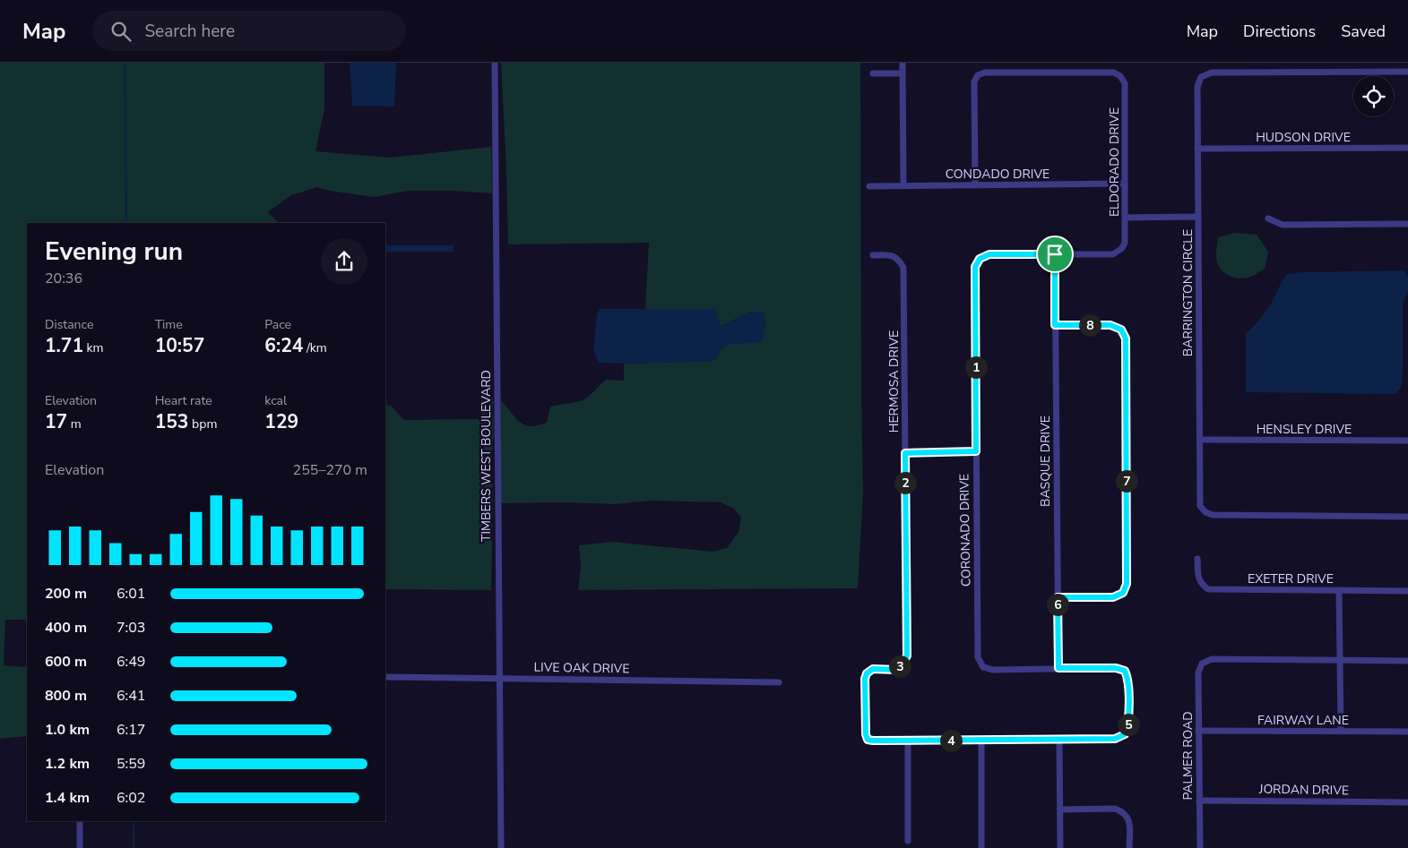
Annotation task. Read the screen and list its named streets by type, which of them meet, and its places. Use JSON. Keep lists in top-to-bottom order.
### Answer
{
  "streets": {
    "street": [
      "HUDSON DRIVE",
      "ELDORADO DRIVE",
      "CONDADO DRIVE",
      "BARRINGTON CIRCLE",
      "HERMOSA DRIVE",
      "HENSLEY DRIVE",
      "TIMBERS WEST BOULEVARD",
      "BASQUE DRIVE",
      "CORONADO DRIVE",
      "EXETER DRIVE",
      "LIVE OAK DRIVE",
      "FAIRWAY LANE",
      "PALMER ROAD",
      "JORDAN DRIVE"
    ]
  },
  "crossings": [
    ["HUDSON DRIVE", "BARRINGTON CIRCLE"],
    ["ELDORADO DRIVE", "CONDADO DRIVE"],
    ["ELDORADO DRIVE", "BASQUE DRIVE"],
    ["ELDORADO DRIVE", "CORONADO DRIVE"],
    ["BARRINGTON CIRCLE", "HENSLEY DRIVE"],
    ["TIMBERS WEST BOULEVARD", "LIVE OAK DRIVE"],
    ["BASQUE DRIVE", "CORONADO DRIVE"],
    ["FAIRWAY LANE", "PALMER ROAD"],
    ["PALMER ROAD", "JORDAN DRIVE"]
  ],
  "page": {
    "header": "Map",
    "search": "Search here",
    "nav": ["Map", "Directions", "Saved"],
    "heading": ["Evening run", "20:36"],
    "stats": [
      ["Distance", "1.71 km"],
      ["Time", "10:57"],
      ["Pace", "6:24 /km"],
      ["Elevation", "17 m"],
      ["Heart rate", "153 bpm"],
      ["kcal", "129"]
    ],
    "pins": [
      "8",
      "1",
      "7",
      "2",
      "6",
      "3",
      "5",
      "4"
    ],
    "chart": ["Elevation", "255–270 m"],
    "list": [
      {
        "name": "200 m",
        "note": "6:01"
      },
      {
        "name": "400 m",
        "note": "7:03"
      },
      {
        "name": "600 m",
        "note": "6:49"
      },
      {
        "name": "800 m",
        "note": "6:41"
      },
      {
        "name": "1.0 km",
        "note": "6:17"
      },
      {
        "name": "1.2 km",
        "note": "5:59"
      },
      {
        "name": "1.4 km",
        "note": "6:02"
      }
    ]
  }
}
